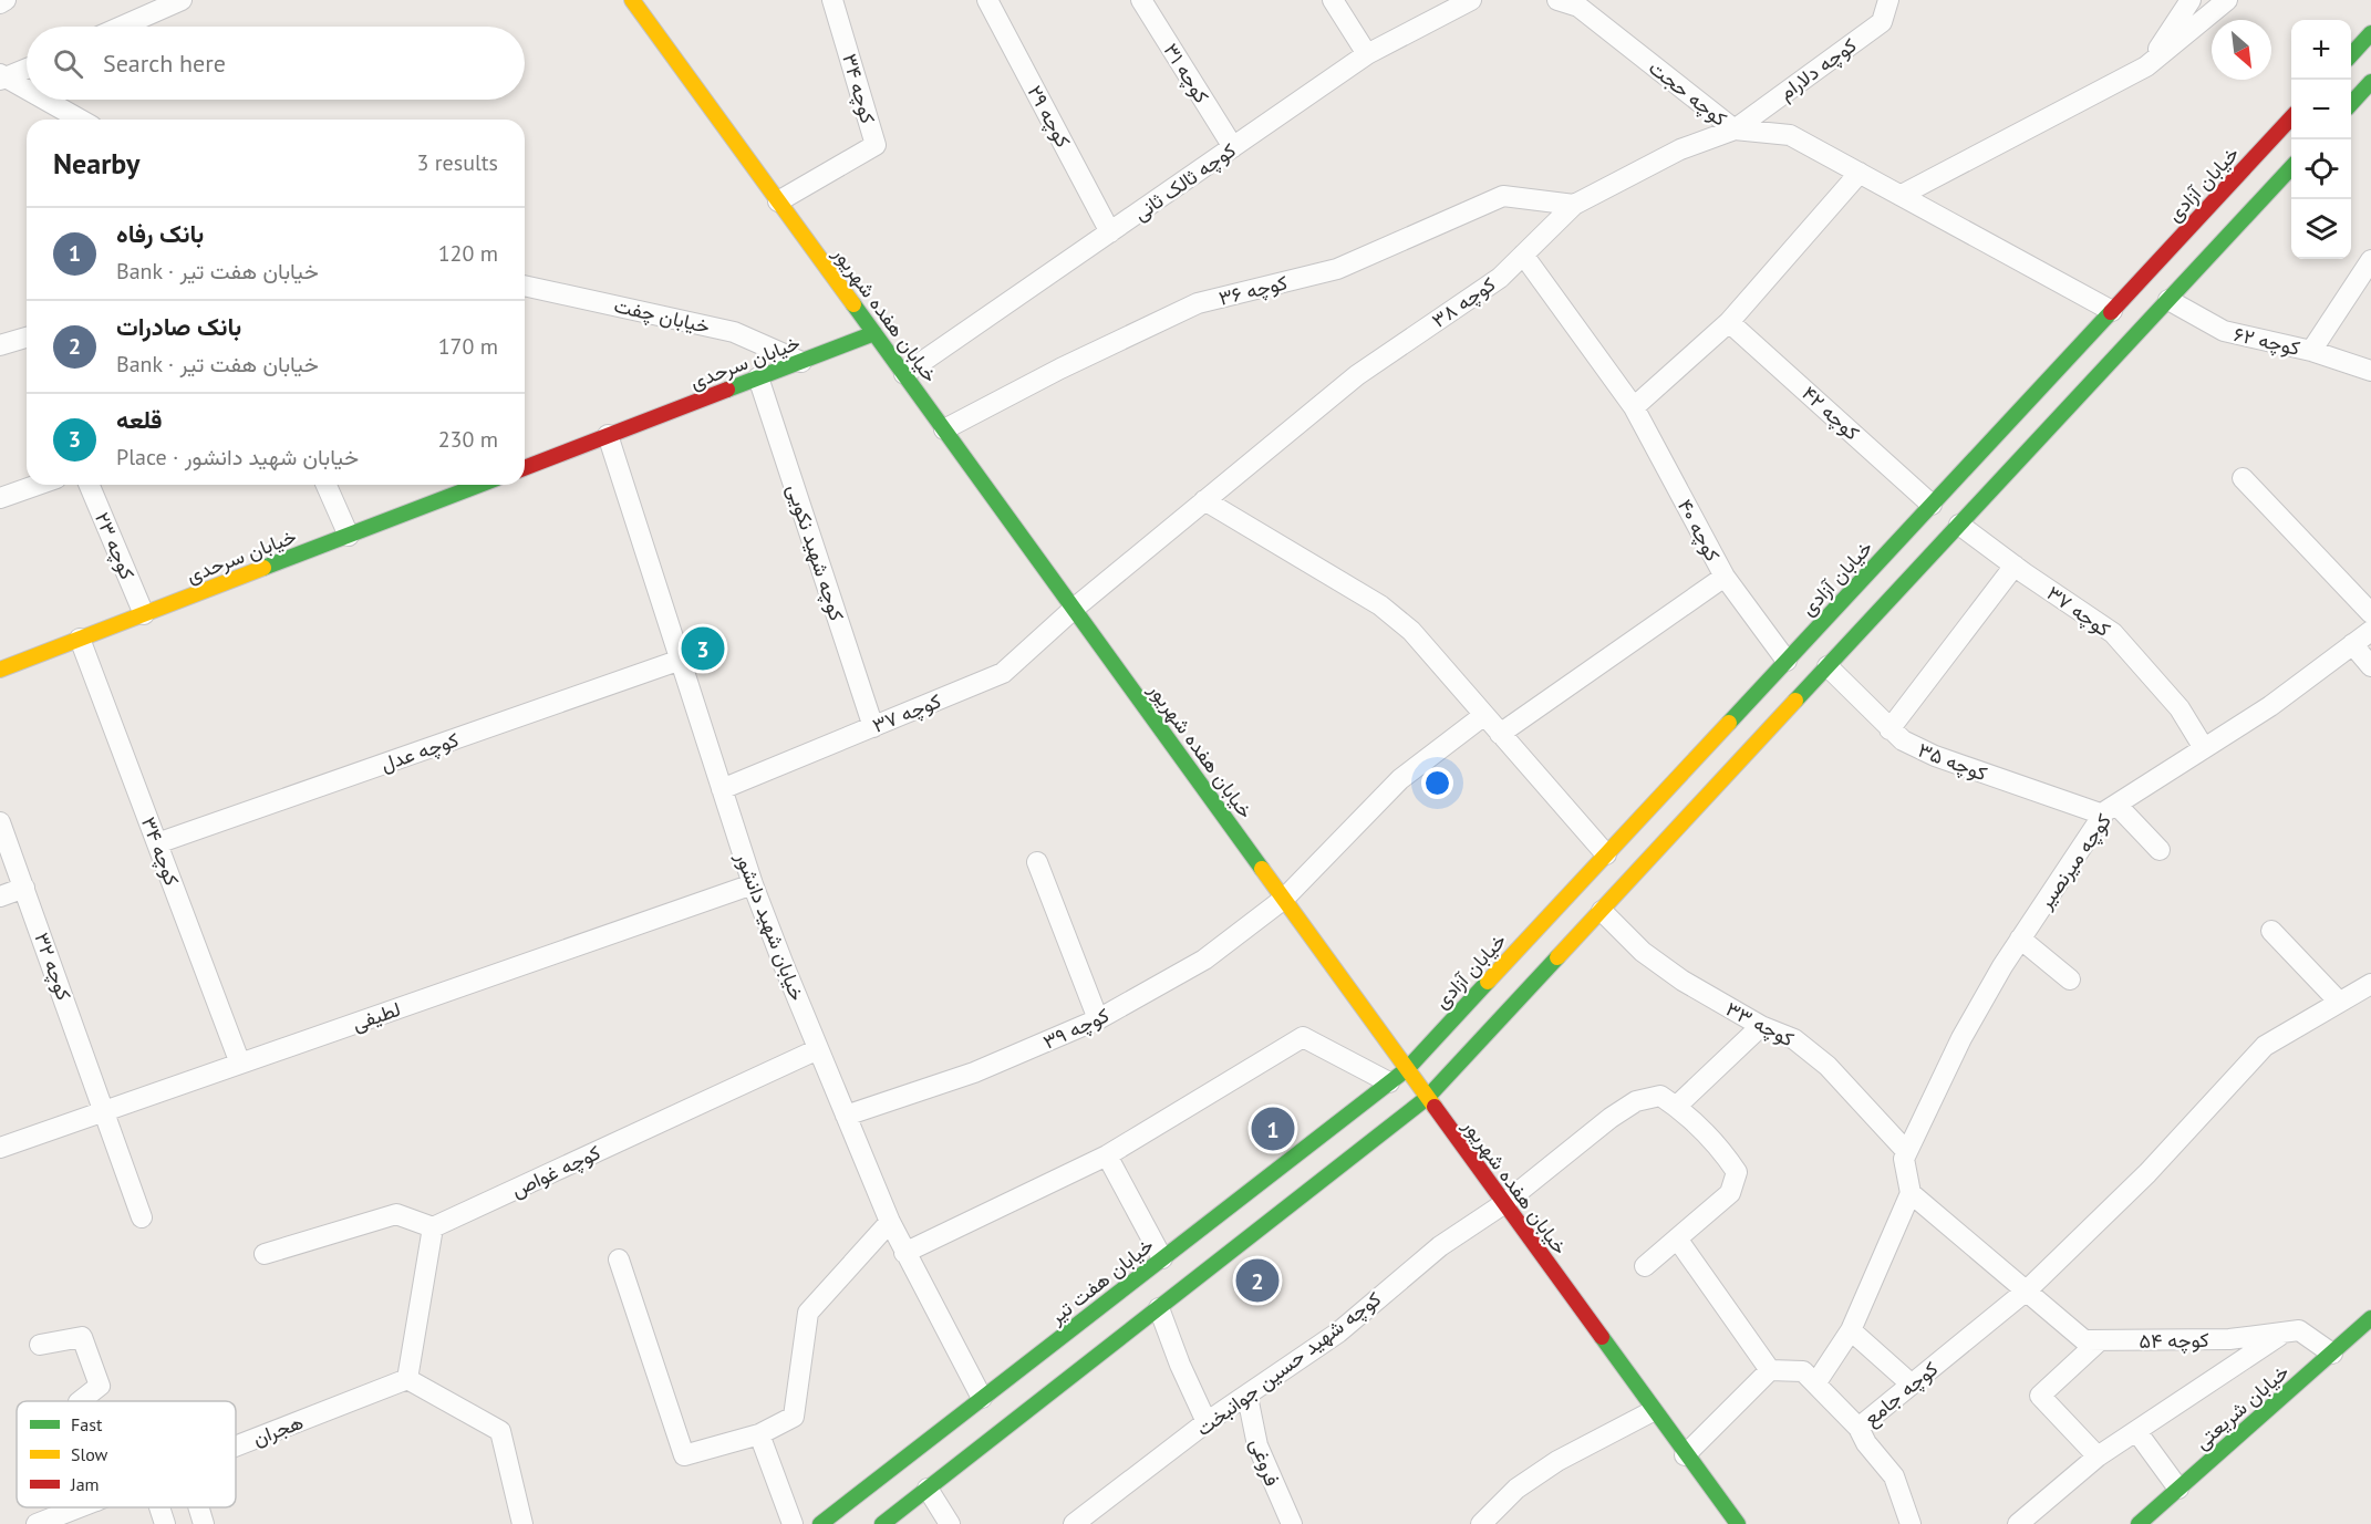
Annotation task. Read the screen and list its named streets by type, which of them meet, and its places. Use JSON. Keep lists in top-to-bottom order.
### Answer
{
  "streets": {
    "street": [
      "کوچه دلارام",
      "کوچه ۳۱",
      "کوچه ۳۴",
      "کوچه حجت",
      "کوچه ۲۹",
      "کوچه ثالک ثانی",
      "خیابان آزادی",
      "کوچه ۳۶",
      "کوچه ۳۸",
      "خیابان هفده شهریور",
      "خیابان چفت",
      "کوچه ۶۲",
      "خیابان سرحدی",
      "کوچه ۴۲",
      "کوچه ۴۰",
      "کوچه ۲۳",
      "کوچه شهید نکویی",
      "کوچه ۳۷",
      "کوچه عدل",
      "کوچه ۳۵",
      "کوچه میرنصیر",
      "خیابان شهید دانشور",
      "کوچه ۳۲",
      "لطیفی",
      "کوچه ۳۳",
      "کوچه ۳۹",
      "کوچه غواص",
      "خیابان هفت تیر",
      "کوچه ۵۴",
      "کوچه شهید حسین جوانبخت",
      "کوچه جامع",
      "خیابان شریعتی",
      "هجران",
      "فروغی"
    ]
  },
  "crossings": [
    ["کوچه دلارام", "کوچه حجت"],
    ["کوچه دلارام", "کوچه ۳۸"],
    ["کوچه ۳۱", "کوچه ثالک ثانی"],
    ["کوچه ۳۴", "خیابان هفده شهریور"],
    ["کوچه ۳۴", "خیابان سرحدی"],
    ["کوچه ۳۴", "کوچه عدل"],
    ["کوچه ۳۴", "لطیفی"],
    ["کوچه حجت", "خیابان آزادی"],
    ["کوچه حجت", "کوچه ۳۸"],
    ["کوچه ۲۹", "کوچه ثالک ثانی"],
    ["کوچه ثالک ثانی", "خیابان هفده شهریور"],
    ["خیابان آزادی", "خیابان هفده شهریور"],
    ["خیابان آزادی", "کوچه ۶۲"],
    ["خیابان آزادی", "کوچه ۴۲"],
    ["خیابان آزادی", "کوچه ۳۷"],
    ["خیابان آزادی", "کوچه ۳۵"],
    ["خیابان آزادی", "کوچه ۳۳"],
    ["خیابان آزادی", "خیابان هفت تیر"],
    ["کوچه ۳۶", "کوچه ۳۸"],
    ["کوچه ۳۶", "خیابان هفده شهریور"],
    ["کوچه ۳۸", "خیابان هفده شهریور"],
    ["کوچه ۳۸", "کوچه ۴۰"],
    ["کوچه ۳۸", "کوچه ۳۷"],
    ["خیابان هفده شهریور", "خیابان سرحدی"],
    ["خیابان هفده شهریور", "کوچه ۳۷"],
    ["خیابان هفده شهریور", "کوچه ۳۹"],
    ["خیابان هفده شهریور", "خیابان هفت تیر"],
    ["خیابان هفده شهریور", "کوچه شهید حسین جوانبخت"],
    ["خیابان چفت", "خیابان سرحدی"],
    ["خیابان سرحدی", "کوچه ۲۳"],
    ["خیابان سرحدی", "کوچه شهید نکویی"],
    ["خیابان سرحدی", "خیابان شهید دانشور"],
    ["کوچه شهید نکویی", "کوچه ۳۷"],
    ["کوچه ۳۷", "کوچه میرنصیر"],
    ["کوچه ۳۷", "خیابان شهید دانشور"],
    ["کوچه عدل", "خیابان شهید دانشور"],
    ["کوچه ۳۵", "کوچه میرنصیر"],
    ["کوچه میرنصیر", "کوچه ۳۳"],
    ["کوچه میرنصیر", "کوچه ۵۴"],
    ["خیابان شهید دانشور", "لطیفی"],
    ["خیابان شهید دانشور", "کوچه ۳۹"],
    ["خیابان شهید دانشور", "کوچه غواص"],
    ["خیابان شهید دانشور", "خیابان هفت تیر"],
    ["کوچه ۳۲", "لطیفی"],
    ["کوچه ۵۴", "کوچه جامع"],
    ["کوچه ۵۴", "خیابان شریعتی"],
    ["کوچه شهید حسین جوانبخت", "فروغی"]
  ],
  "legend": ["Fast", "Slow", "Jam"],
  "north": "bottom right",
  "page": {
    "map_buttons": ["+", "−"],
    "search": "Search here",
    "heading": ["Nearby", "3 results"],
    "list": [
      {
        "mark": "1",
        "name": "بانک رفاه",
        "note": "Bank · خیابان هفت تیر",
        "value": "120 m"
      },
      {
        "mark": "2",
        "name": "بانک صادرات",
        "note": "Bank · خیابان هفت تیر",
        "value": "170 m"
      },
      {
        "mark": "3",
        "name": "قلعه",
        "note": "Place · خیابان شهید دانشور",
        "value": "230 m"
      }
    ],
    "pins": ["3", "1", "2"]
  }
}
